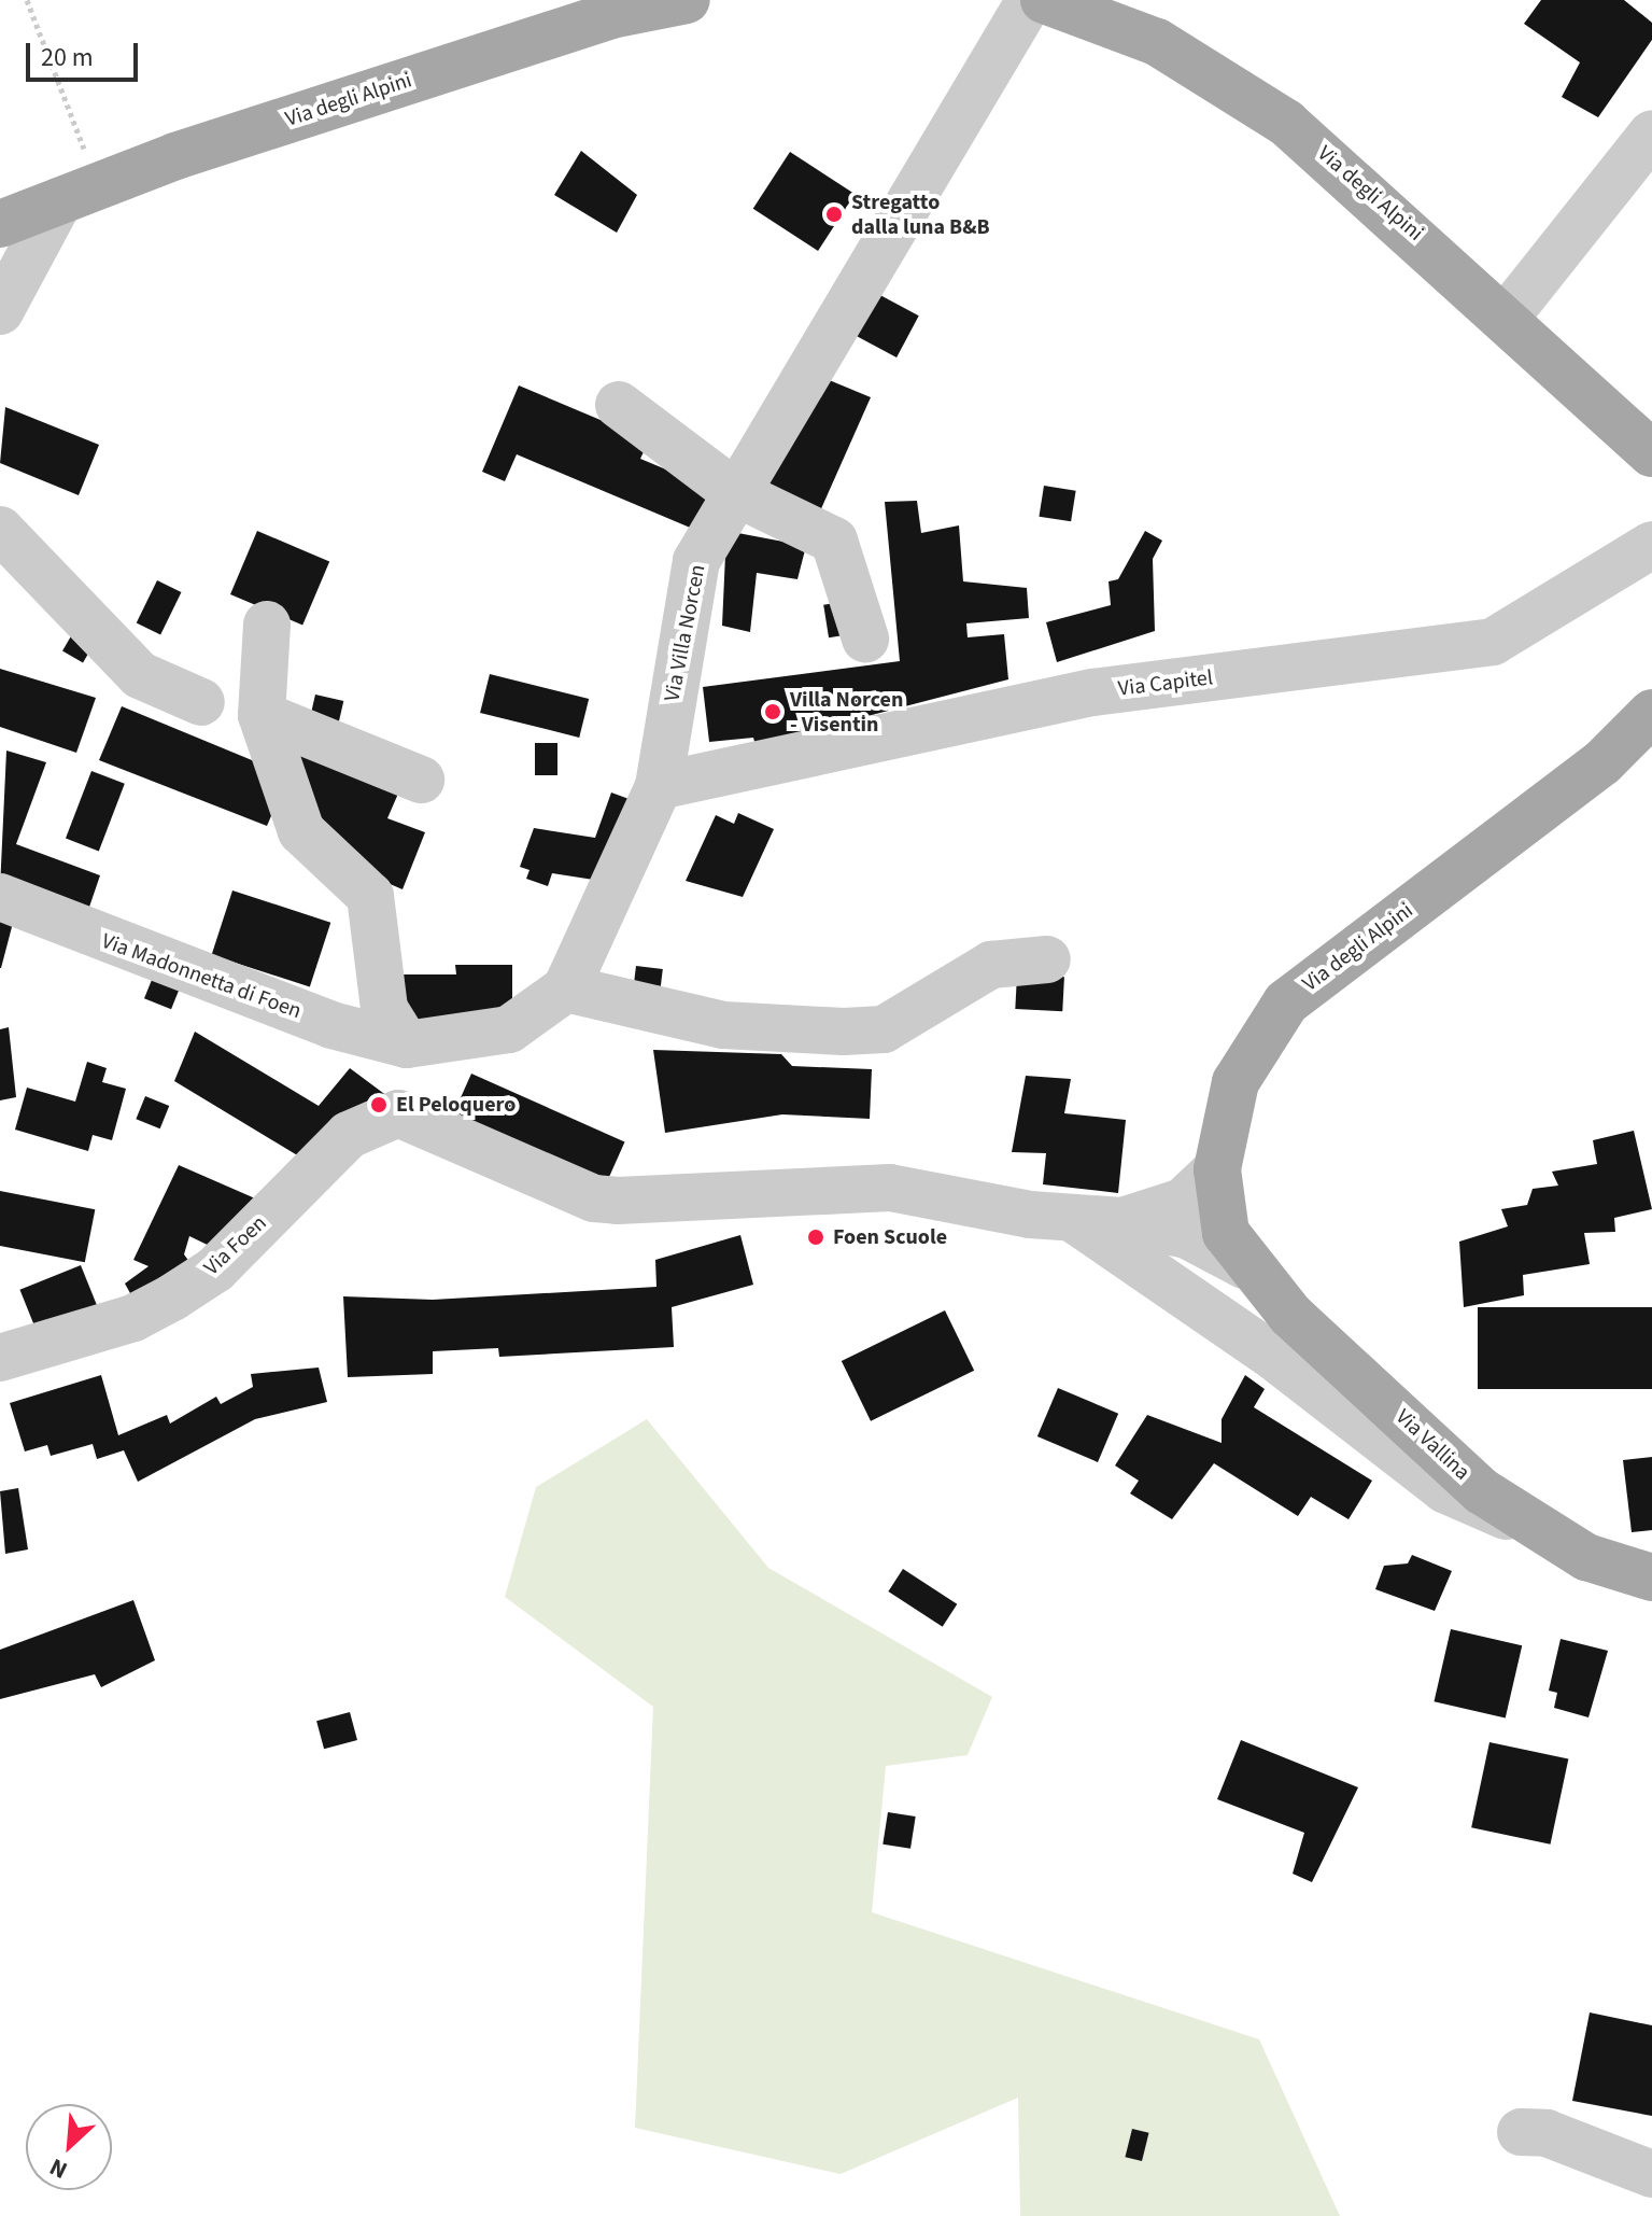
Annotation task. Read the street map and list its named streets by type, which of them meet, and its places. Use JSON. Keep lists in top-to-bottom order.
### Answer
{
  "streets": {
    "main road": ["Via degli Alpini", "Via Vallina"],
    "street": [
      "Via Villa Norcen",
      "Via Capitel",
      "Via Madonnetta di Foen",
      "Via Foen"
    ]
  },
  "crossings": [
    ["Via degli Alpini", "Via Vallina"],
    ["Via Villa Norcen", "Via Capitel"],
    ["Via Villa Norcen", "Via Madonnetta di Foen"]
  ],
  "places": [
    "Stregatto dalla luna B&B",
    "Villa Norcen - Visentin",
    "El Peloquero",
    "Foen Scuole"
  ],
  "scale_bar": "20 m",
  "north": "bottom left"
}
